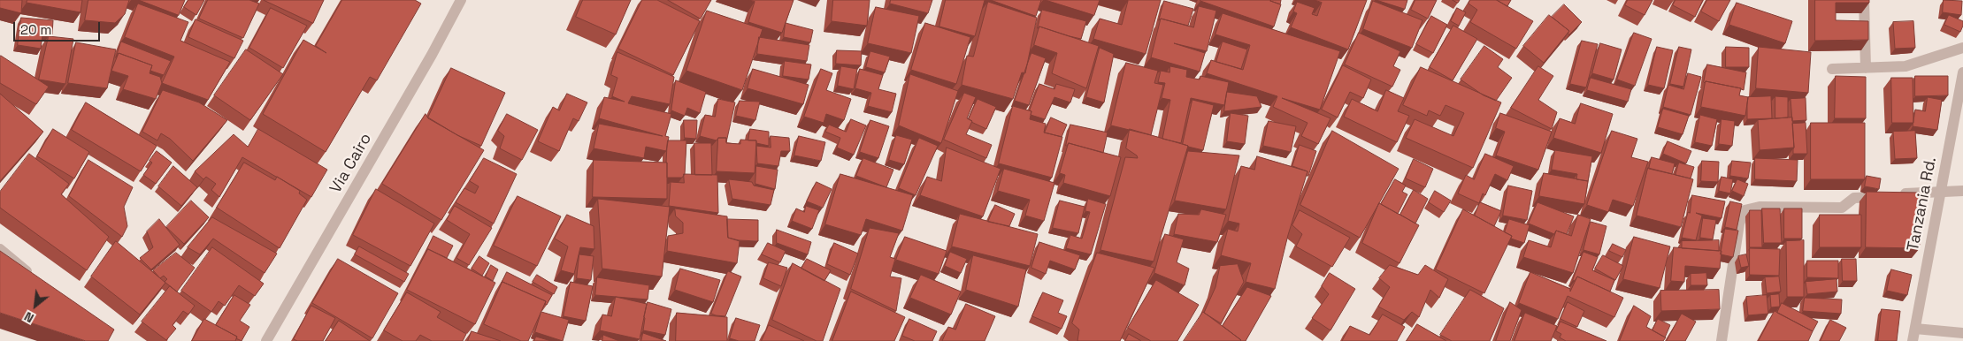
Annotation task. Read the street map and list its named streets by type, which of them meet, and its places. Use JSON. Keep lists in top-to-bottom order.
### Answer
{
  "streets": {
    "street": ["Via Cairo", "Tanzania Rd."]
  },
  "scale_bar": "20 m",
  "north": "bottom left"
}
